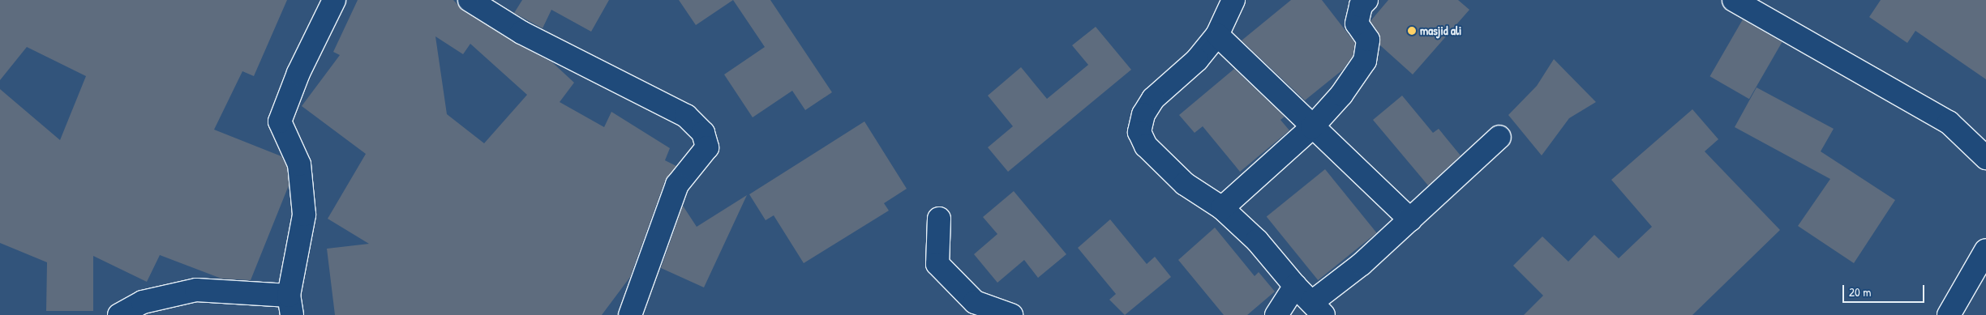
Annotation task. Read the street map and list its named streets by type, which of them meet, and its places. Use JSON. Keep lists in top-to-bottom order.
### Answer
{
  "places": ["masjid ali"],
  "scale_bar": "20 m"
}
